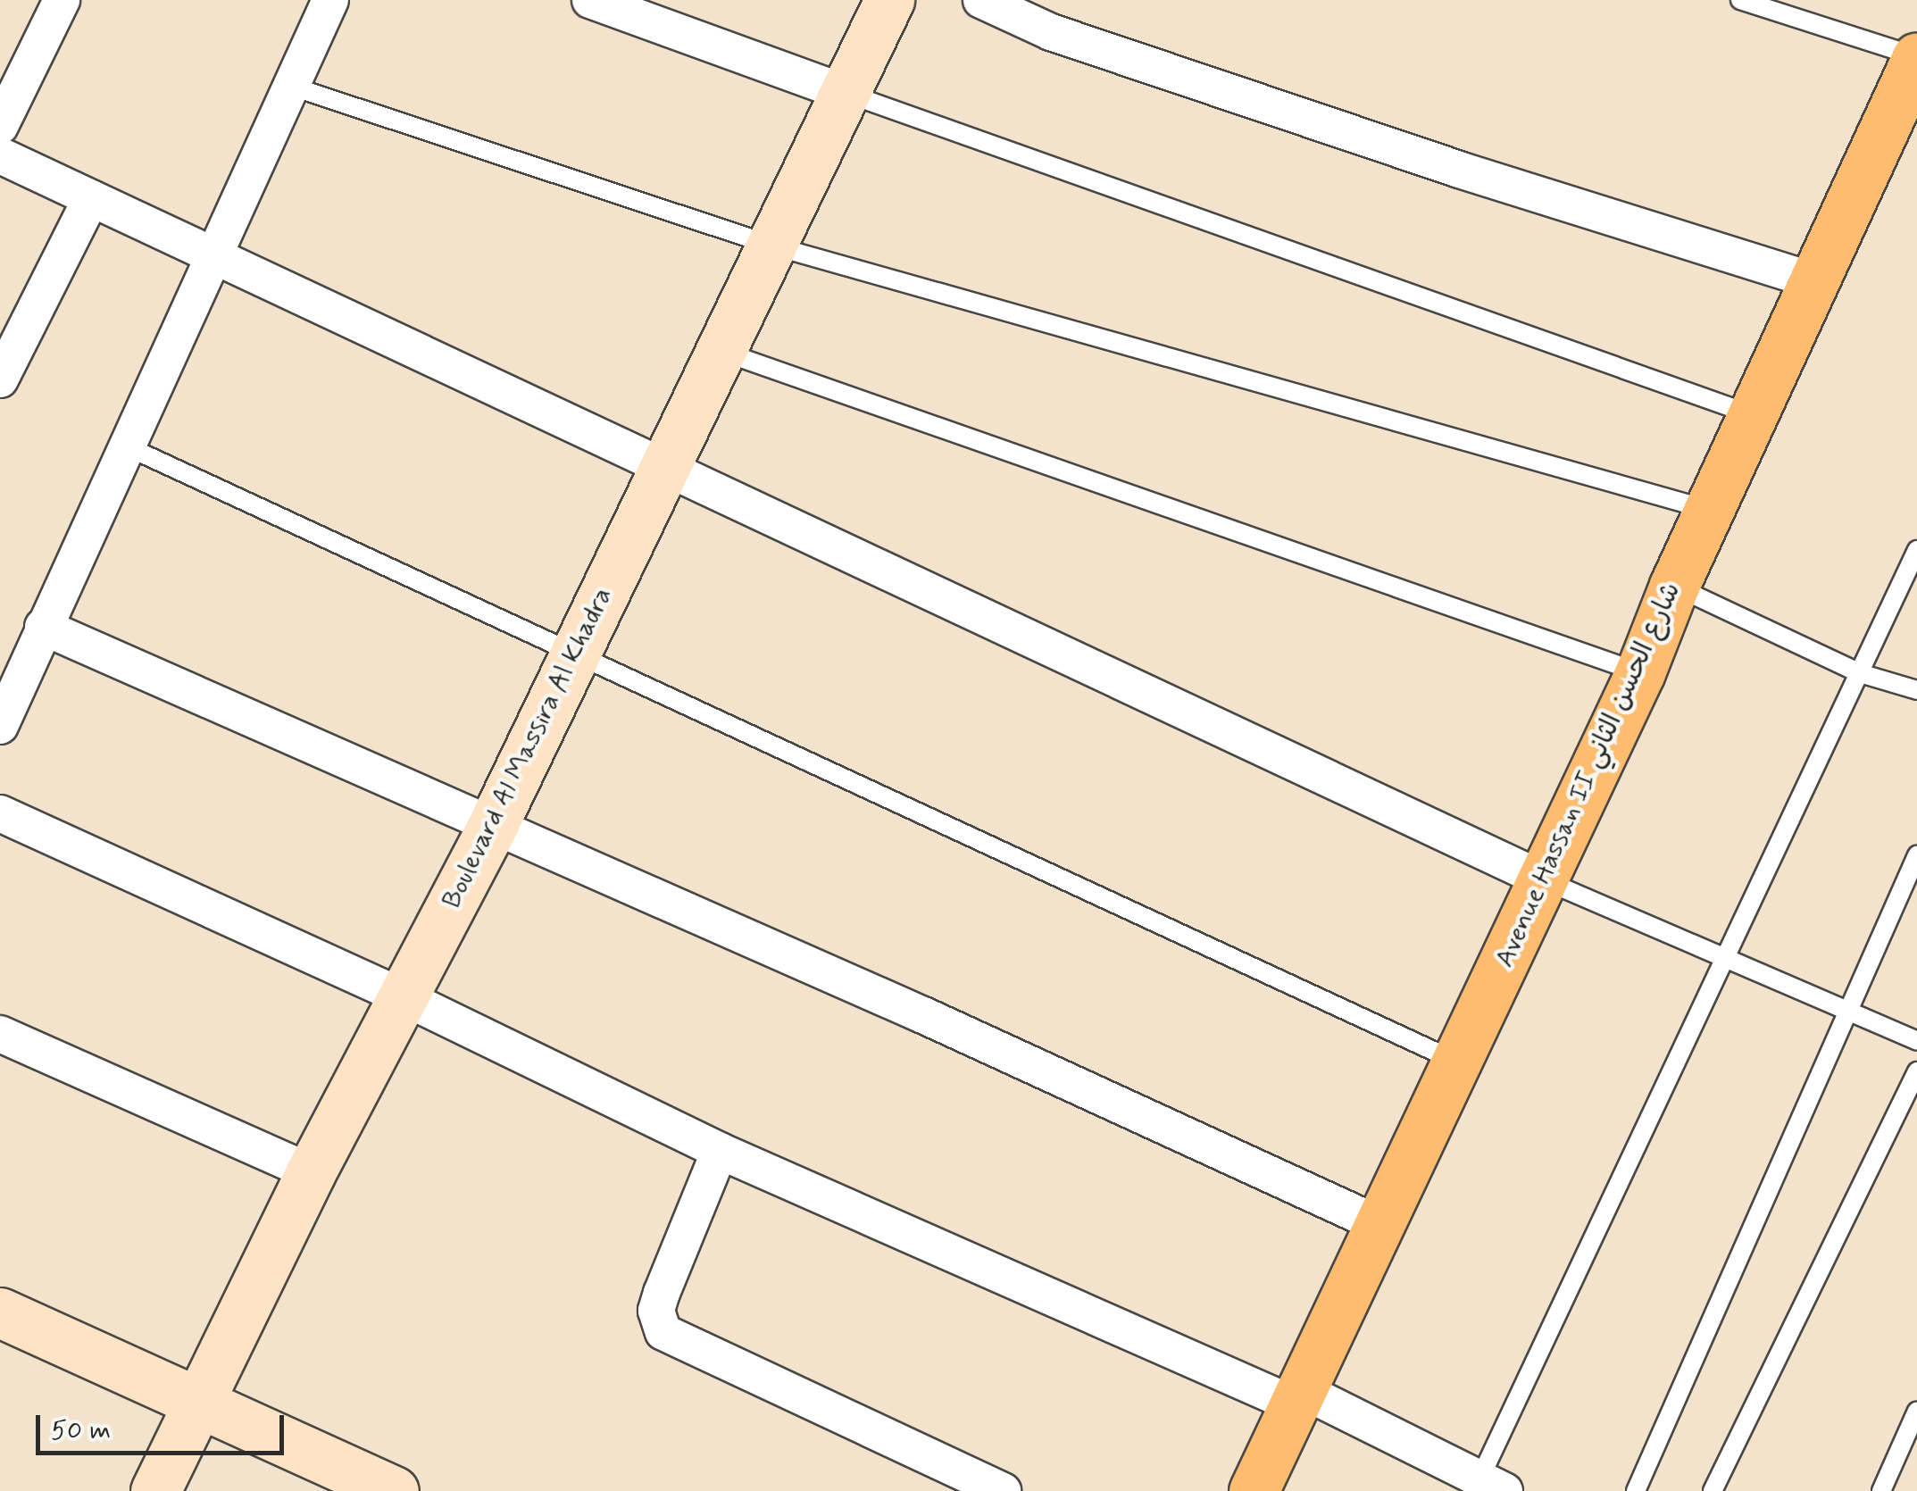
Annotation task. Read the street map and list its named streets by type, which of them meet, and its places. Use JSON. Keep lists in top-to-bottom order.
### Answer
{
  "streets": {
    "main road": ["Avenue Hassan II شارع الحسن الثاني"],
    "street": ["Boulevard Al Massira Al Khadra"]
  },
  "scale_bar": "50 m"
}
